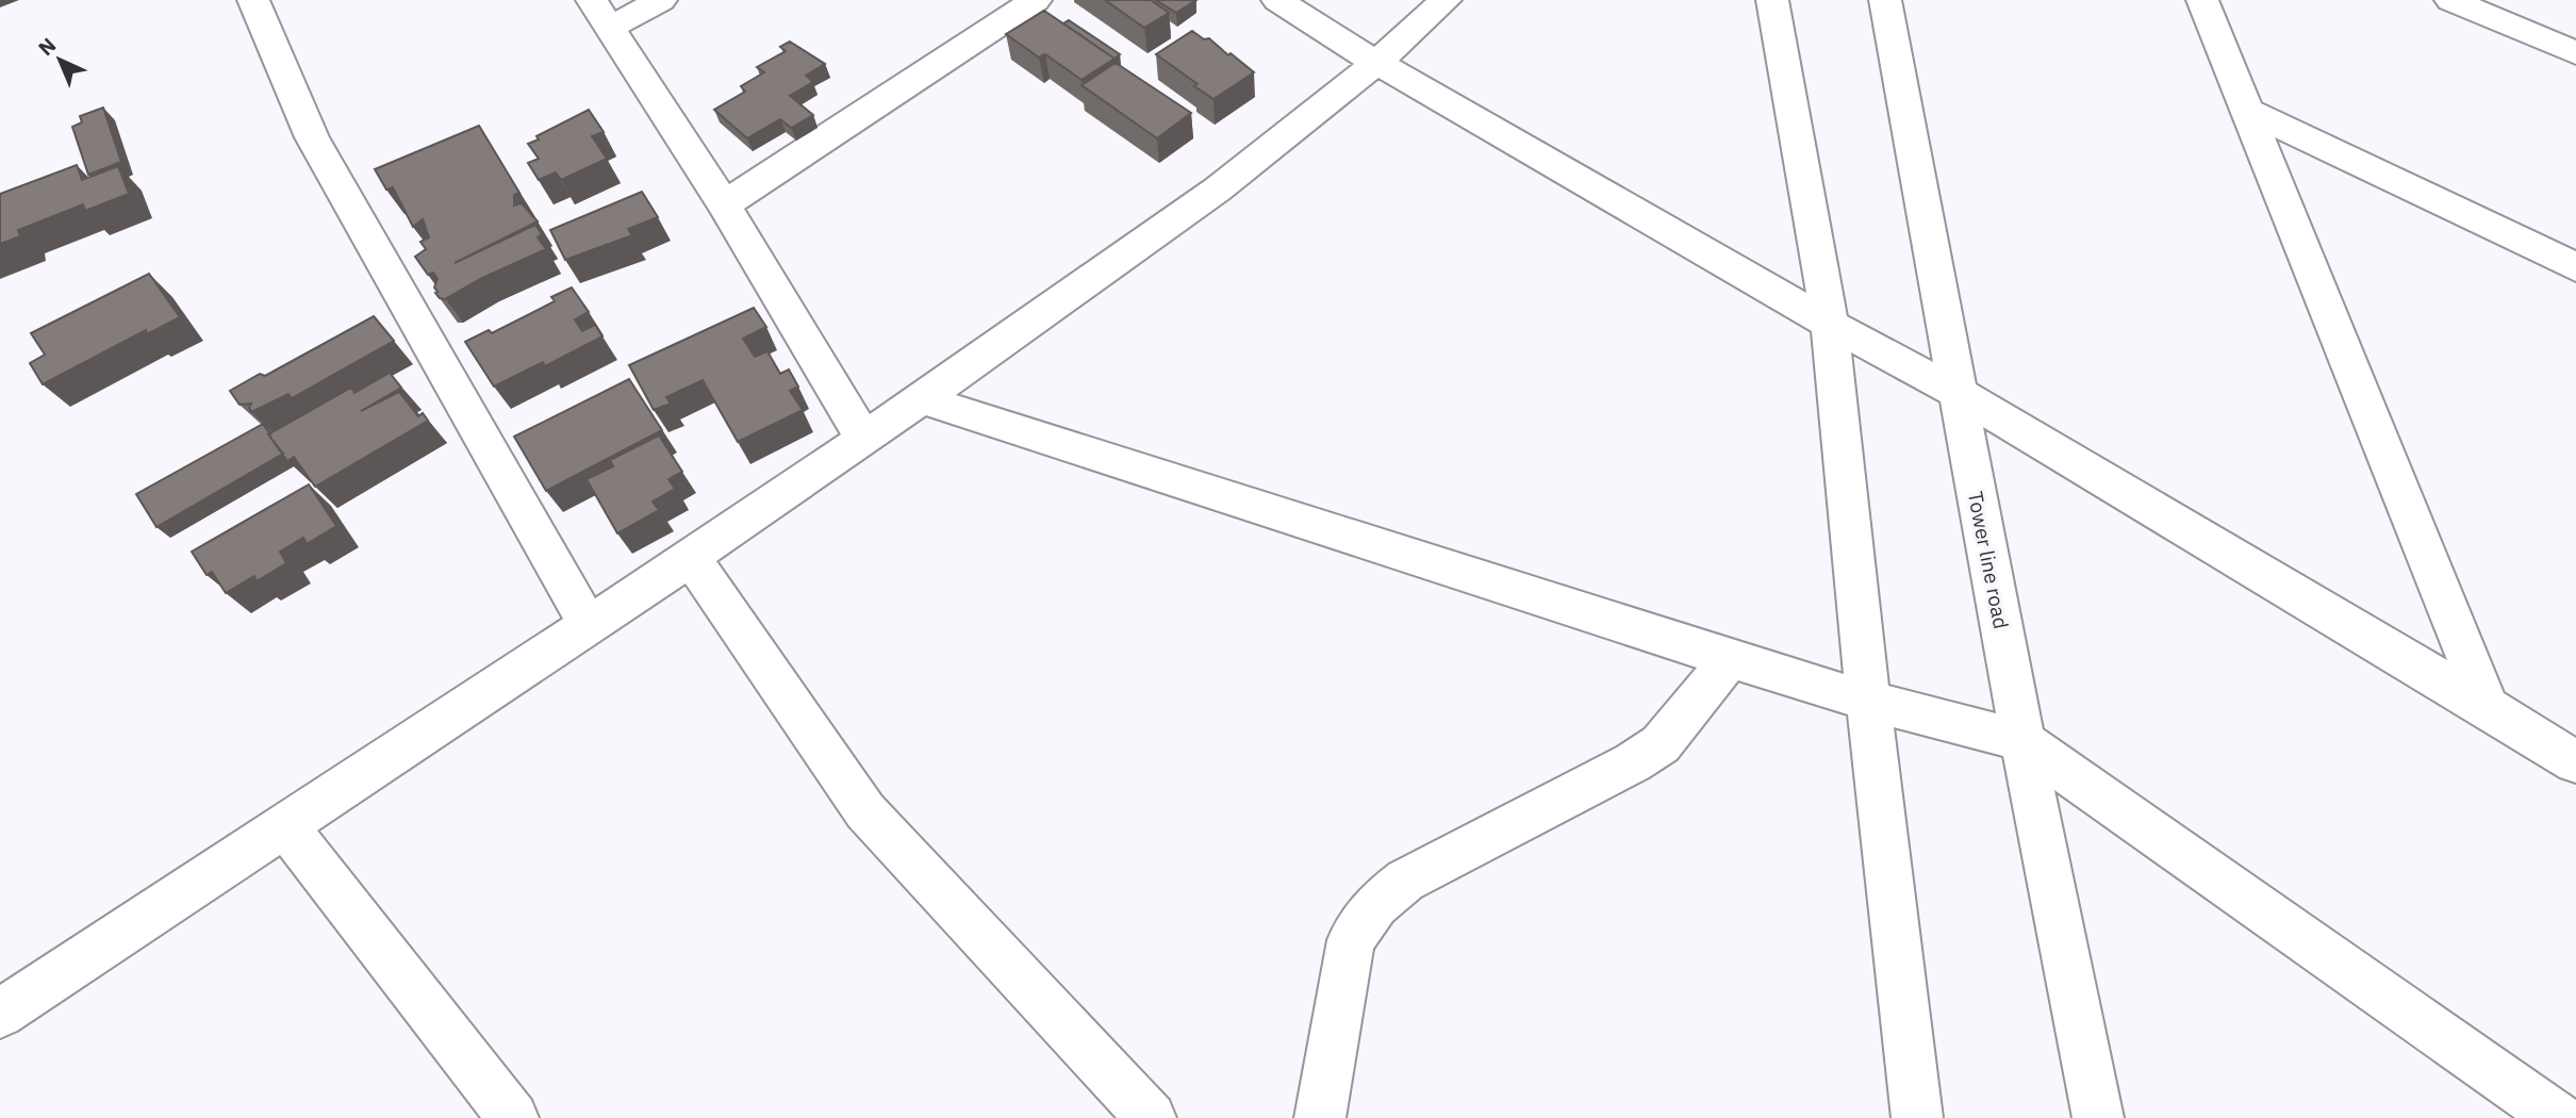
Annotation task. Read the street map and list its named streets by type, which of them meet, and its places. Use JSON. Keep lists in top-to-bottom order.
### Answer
{
  "streets": {
    "street": ["Tower line road"]
  },
  "north": "top left"
}
